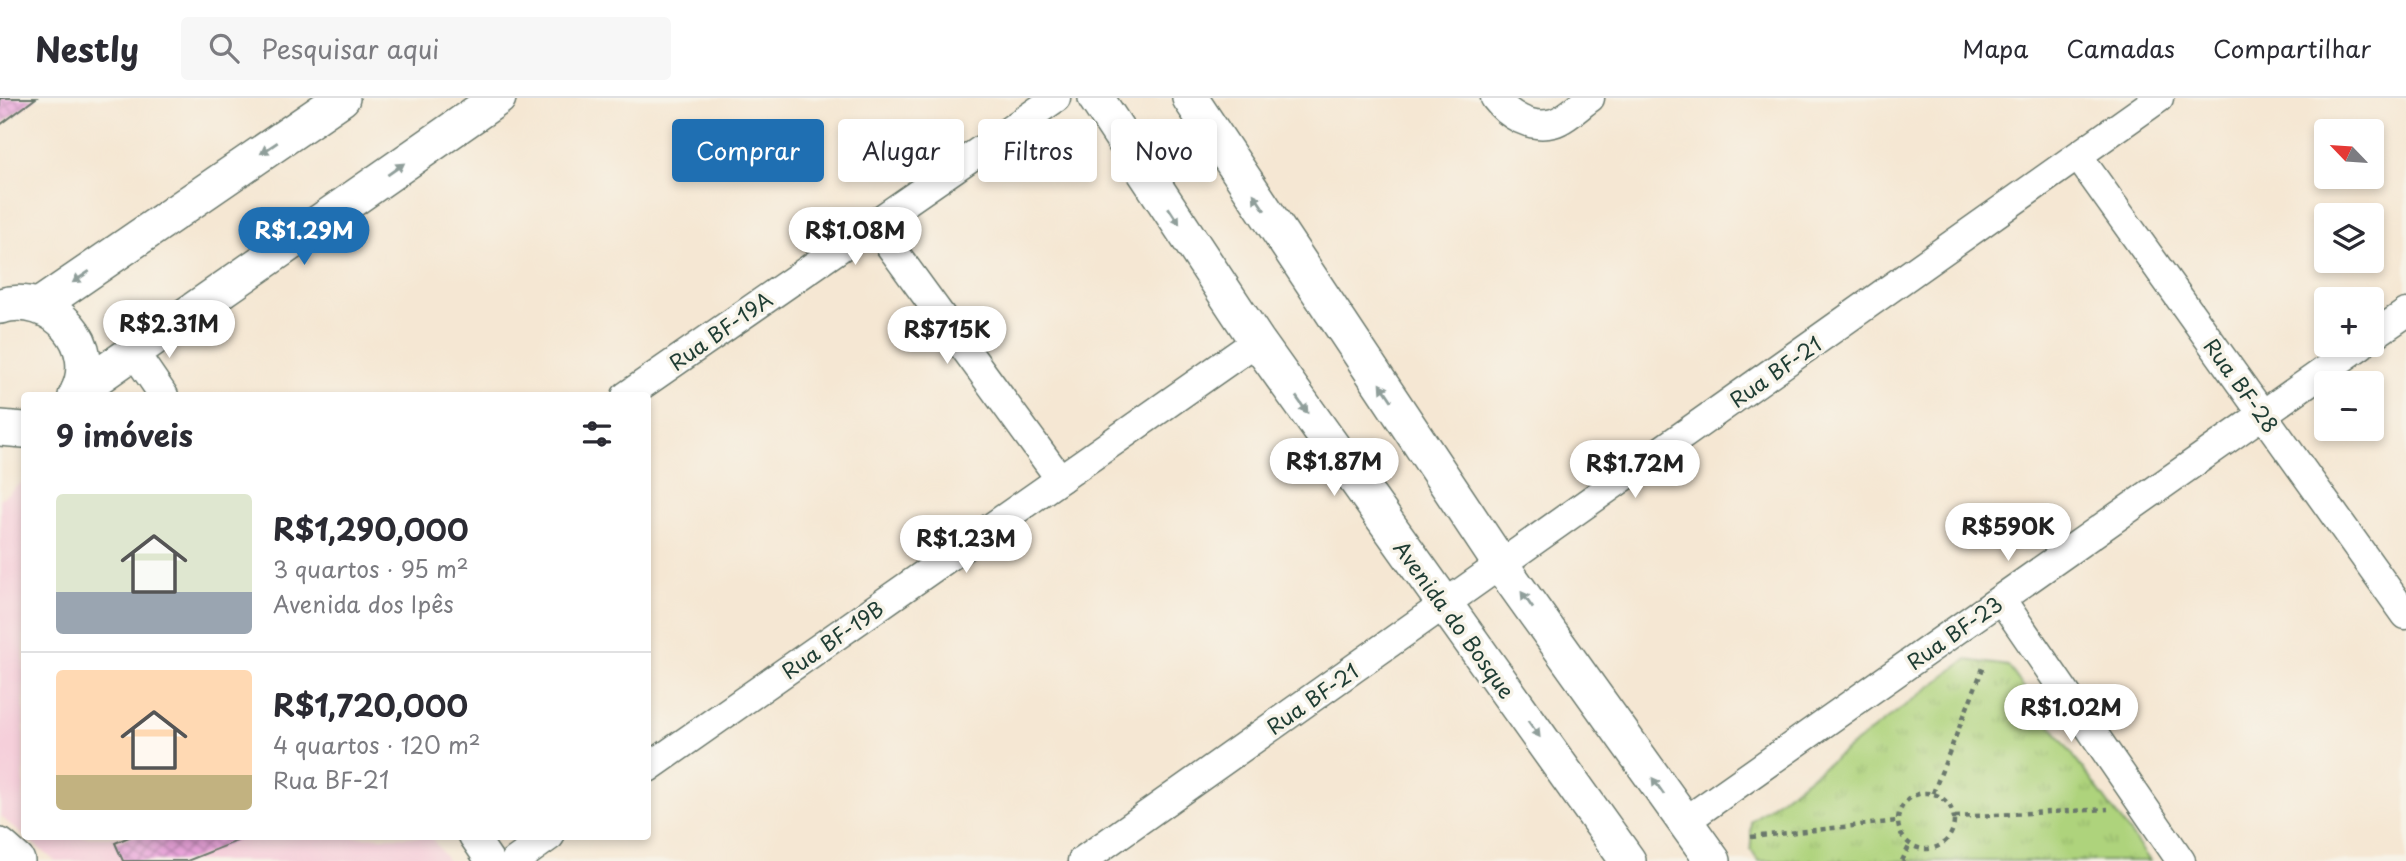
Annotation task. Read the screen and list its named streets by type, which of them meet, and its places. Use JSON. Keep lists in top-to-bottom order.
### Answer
{
  "streets": {
    "street": [
      "Rua BF-19A",
      "Rua BF-21",
      "Rua BF-28",
      "Avenida do Bosque",
      "Rua BF-23",
      "Rua BF-19B"
    ]
  },
  "crossings": [
    ["Rua BF-21", "Rua BF-28"],
    ["Rua BF-21", "Avenida do Bosque"],
    ["Rua BF-28", "Rua BF-23"],
    ["Avenida do Bosque", "Rua BF-19B"]
  ],
  "north": "top left",
  "page": {
    "header": "Nestly",
    "search": "Pesquisar aqui",
    "nav": ["Mapa", "Camadas", "Compartilhar"],
    "map_buttons": ["+", "−"],
    "chip": [
      "Comprar",
      "Alugar",
      "Filtros",
      "Novo"
    ],
    "price": [
      "R$1.29M",
      "R$1.08M",
      "R$2.31M",
      "R$715K",
      "R$1.87M",
      "R$1.72M",
      "R$590K",
      "R$1.23M",
      "R$1.02M"
    ],
    "heading": "9 imóveis",
    "list": [
      {
        "name": "R$1,290,000",
        "note": "3 quartos · 95 m² · Avenida dos Ipês"
      },
      {
        "name": "R$1,720,000",
        "note": "4 quartos · 120 m² · Rua BF-21"
      }
    ]
  }
}
